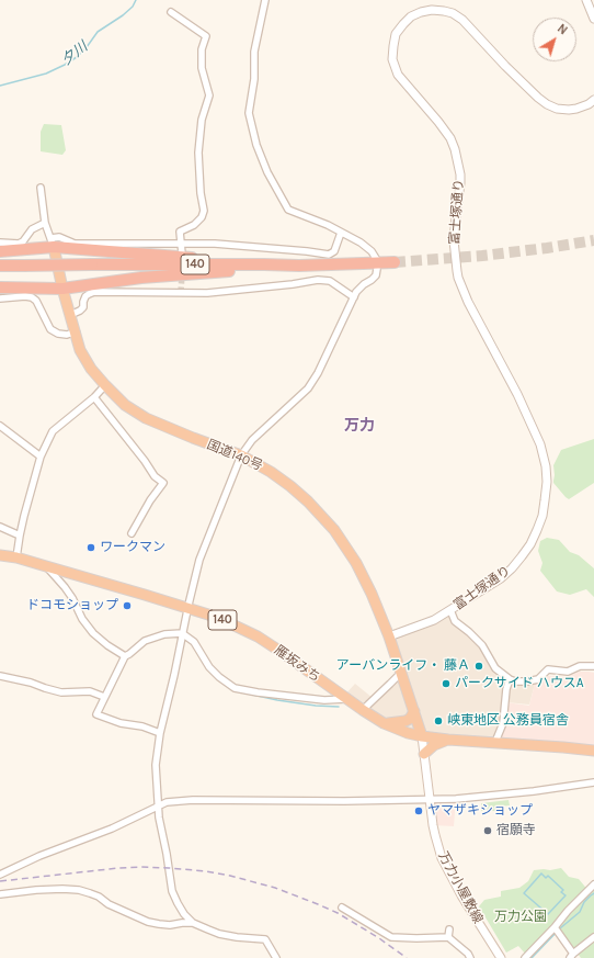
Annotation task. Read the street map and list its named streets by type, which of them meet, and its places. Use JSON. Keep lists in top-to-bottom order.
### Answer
{
  "streets": {
    "highway": ["140", "国道140号", "雁坂みち"],
    "street": ["富士塚通り", "万力小屋敷線"]
  },
  "crossings": [
    ["富士塚通り", "国道140号"],
    ["国道140号", "雁坂みち"],
    ["国道140号", "万力小屋敷線"],
    ["雁坂みち", "万力小屋敷線"]
  ],
  "districts": ["万力"],
  "water": ["夕川"],
  "parks": ["万力公園"],
  "places": [
    "ワークマン",
    "ドコモショップ",
    "アーバンライフ・ 藤Ａ",
    "パークサイド ハウスA",
    "峡東地区 公務員宿舎",
    "ヤマザキショップ",
    "宿願寺"
  ],
  "north": "top right"
}
